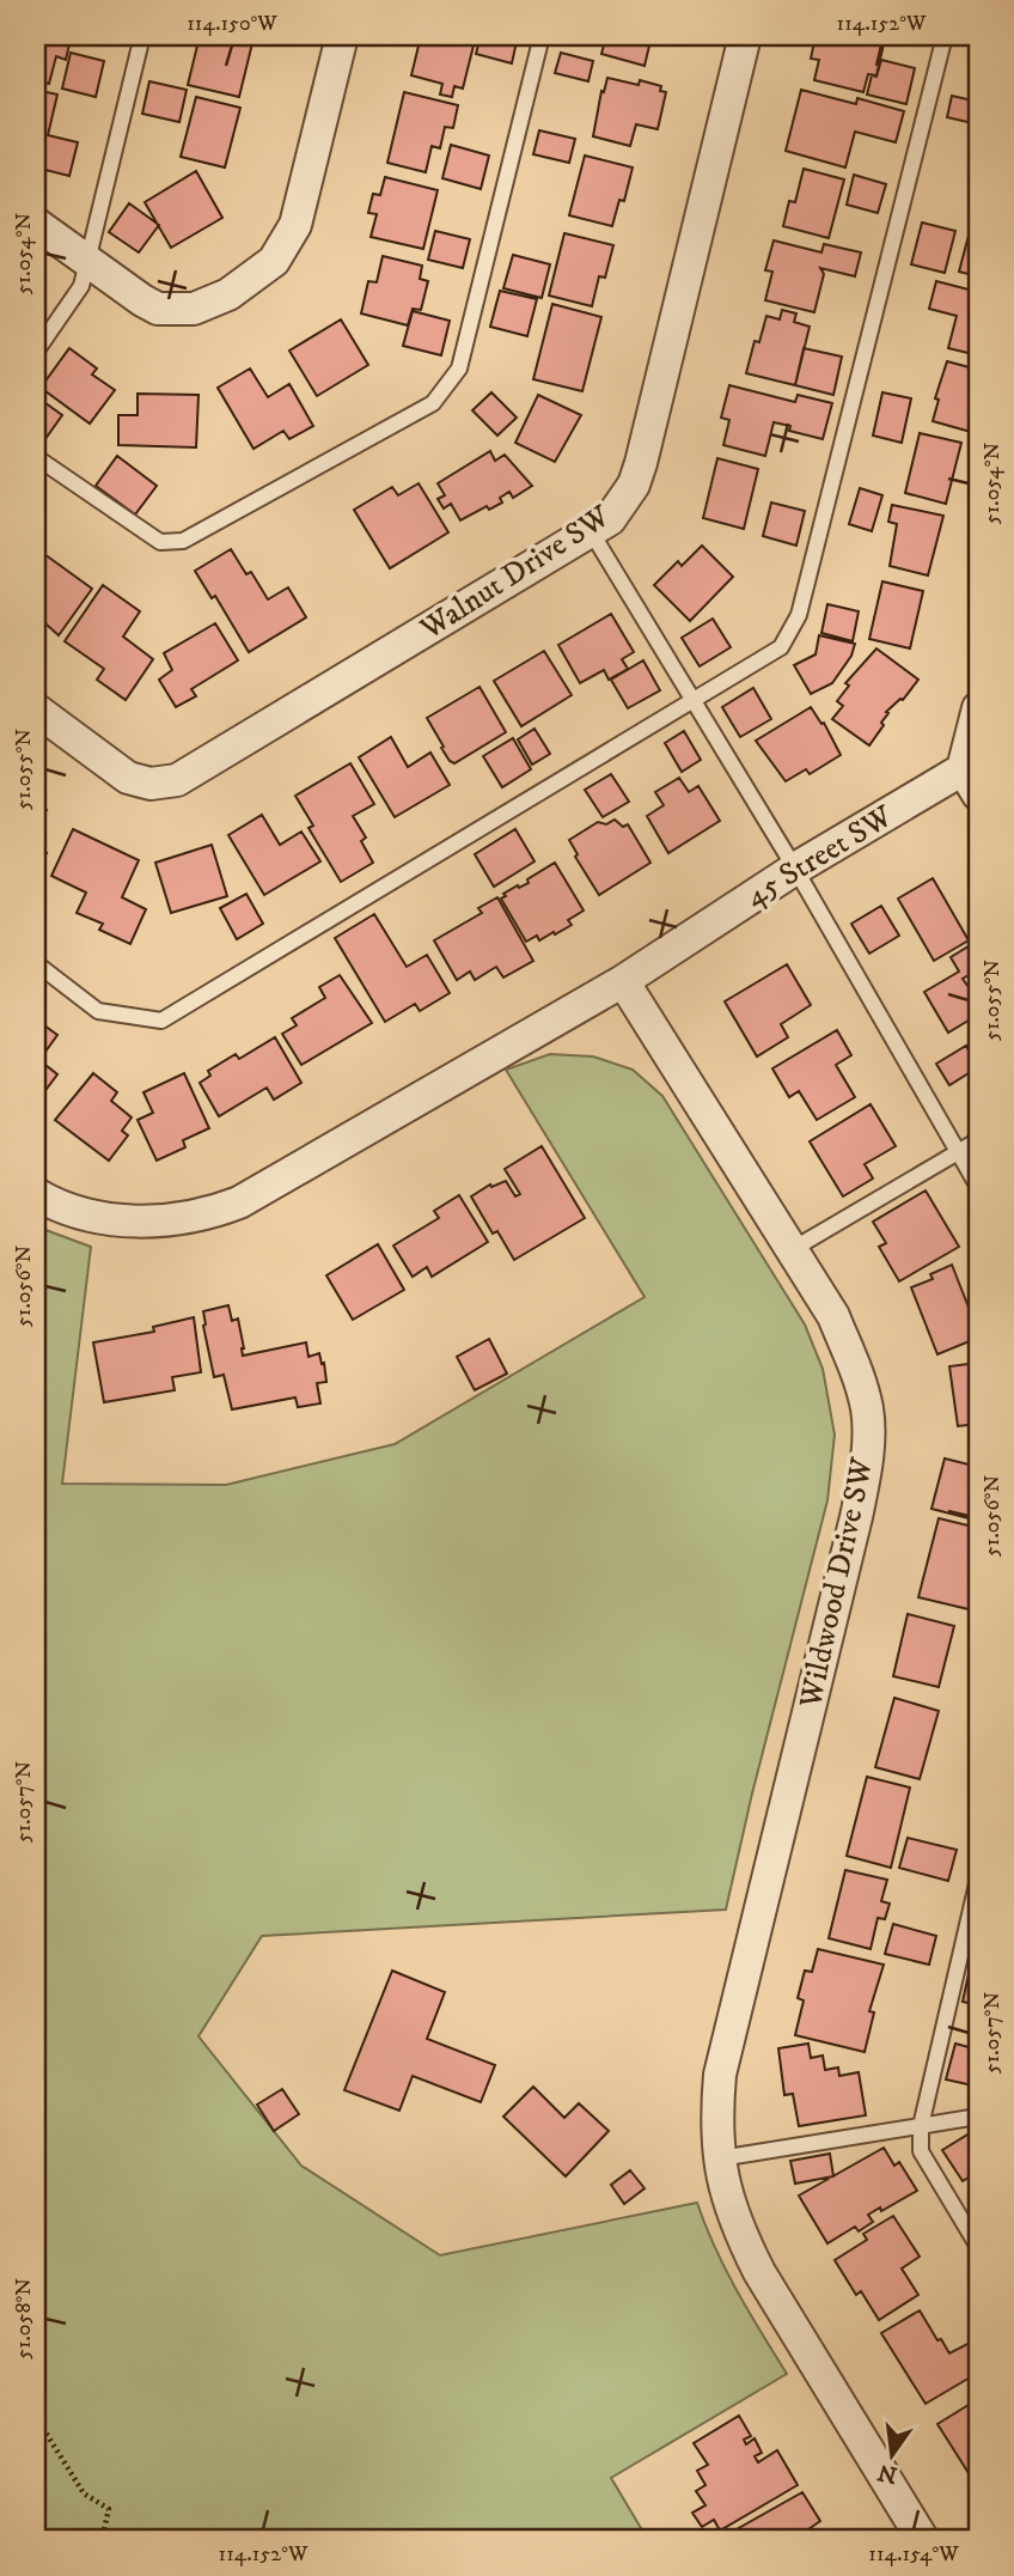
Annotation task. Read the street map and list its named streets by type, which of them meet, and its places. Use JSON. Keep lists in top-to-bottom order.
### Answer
{
  "streets": {
    "street": ["Walnut Drive SW", "45 Street SW", "Wildwood Drive SW"]
  },
  "crossings": [
    ["45 Street SW", "Wildwood Drive SW"]
  ],
  "north": "bottom",
  "coordinates": [
    "114.150°W",
    "114.152°W",
    "51.054°N",
    "51.055°N",
    "51.056°N",
    "51.057°N",
    "51.058°N",
    "114.154°W"
  ]
}
